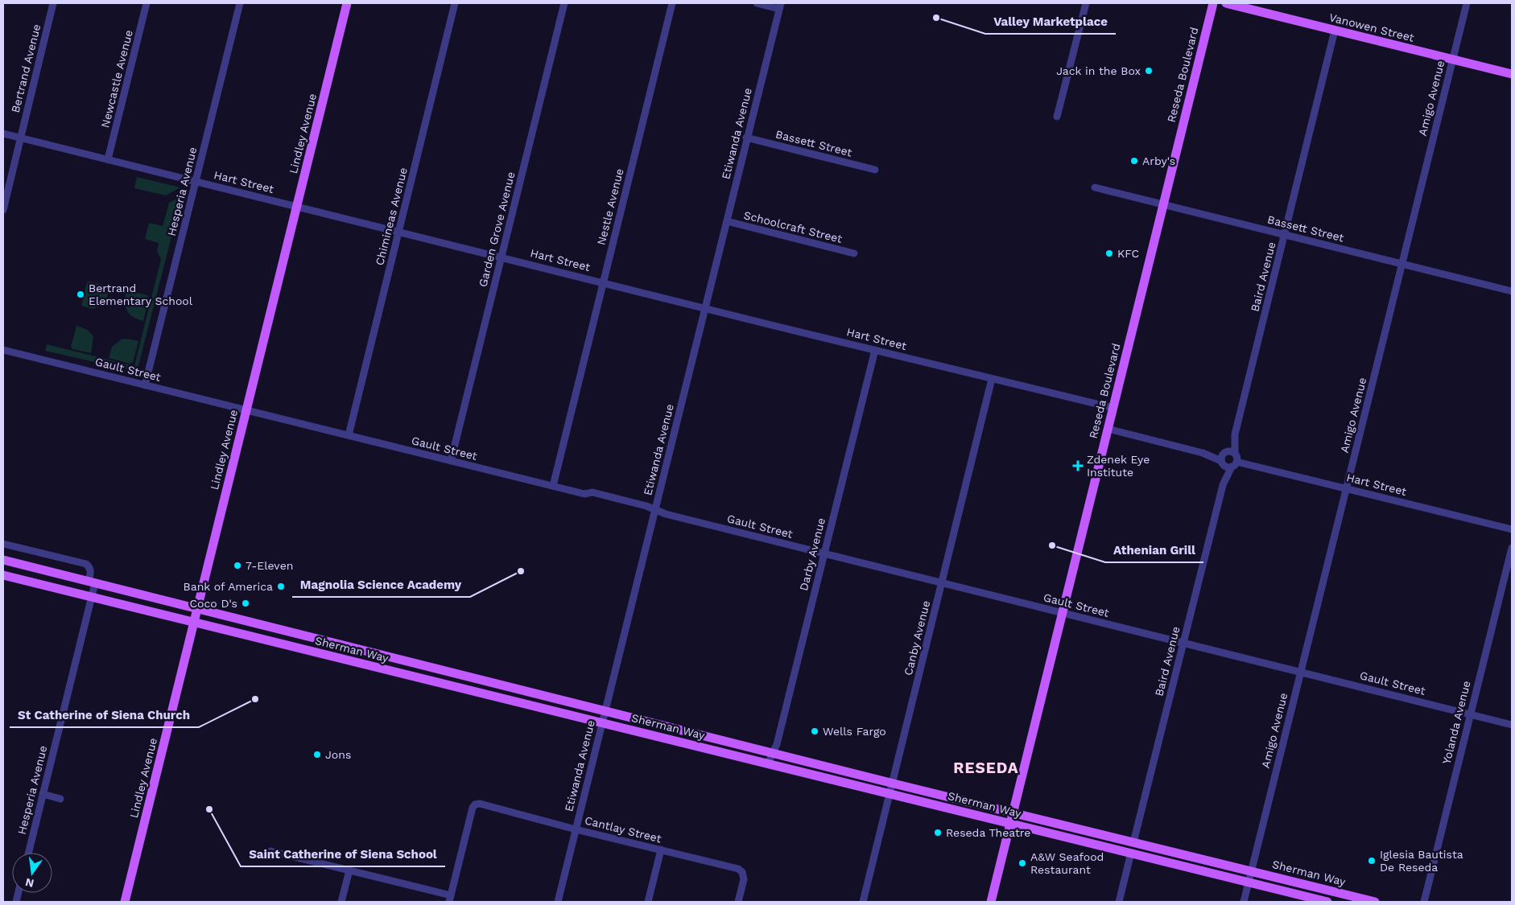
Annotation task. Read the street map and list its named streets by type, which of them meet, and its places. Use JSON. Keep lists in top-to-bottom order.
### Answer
{
  "streets": {
    "main road": [
      "Vanowen Street",
      "Reseda Boulevard",
      "Lindley Avenue",
      "Sherman Way"
    ],
    "street": [
      "Bertrand Avenue",
      "Newcastle Avenue",
      "Amigo Avenue",
      "Etiwanda Avenue",
      "Bassett Street",
      "Hart Street",
      "Hesperia Avenue",
      "Nestle Avenue",
      "Chimineas Avenue",
      "Schoolcraft Street",
      "Garden Grove Avenue",
      "Baird Avenue",
      "Gault Street",
      "Darby Avenue",
      "Canby Avenue",
      "Yolanda Avenue",
      "Cantlay Street"
    ]
  },
  "crossings": [
    ["Vanowen Street", "Amigo Avenue"],
    ["Vanowen Street", "Baird Avenue"],
    ["Bertrand Avenue", "Hart Street"],
    ["Reseda Boulevard", "Bassett Street"],
    ["Reseda Boulevard", "Hart Street"],
    ["Reseda Boulevard", "Gault Street"],
    ["Reseda Boulevard", "Sherman Way"],
    ["Newcastle Avenue", "Hart Street"],
    ["Amigo Avenue", "Bassett Street"],
    ["Amigo Avenue", "Hart Street"],
    ["Amigo Avenue", "Gault Street"],
    ["Amigo Avenue", "Sherman Way"],
    ["Lindley Avenue", "Hart Street"],
    ["Lindley Avenue", "Gault Street"],
    ["Lindley Avenue", "Sherman Way"],
    ["Etiwanda Avenue", "Bassett Street"],
    ["Etiwanda Avenue", "Hart Street"],
    ["Etiwanda Avenue", "Schoolcraft Street"],
    ["Etiwanda Avenue", "Gault Street"],
    ["Etiwanda Avenue", "Sherman Way"],
    ["Etiwanda Avenue", "Cantlay Street"],
    ["Bassett Street", "Baird Avenue"],
    ["Hart Street", "Hesperia Avenue"],
    ["Hart Street", "Nestle Avenue"],
    ["Hart Street", "Chimineas Avenue"],
    ["Hart Street", "Garden Grove Avenue"],
    ["Hart Street", "Baird Avenue"],
    ["Hart Street", "Darby Avenue"],
    ["Hart Street", "Canby Avenue"],
    ["Hesperia Avenue", "Gault Street"],
    ["Hesperia Avenue", "Sherman Way"],
    ["Nestle Avenue", "Gault Street"],
    ["Chimineas Avenue", "Gault Street"],
    ["Garden Grove Avenue", "Gault Street"],
    ["Baird Avenue", "Gault Street"],
    ["Baird Avenue", "Sherman Way"],
    ["Gault Street", "Darby Avenue"],
    ["Gault Street", "Canby Avenue"],
    ["Gault Street", "Yolanda Avenue"],
    ["Darby Avenue", "Sherman Way"],
    ["Canby Avenue", "Sherman Way"]
  ],
  "districts": ["RESEDA"],
  "places": {
    "other": [
      "Valley Marketplace",
      "Jack in the Box",
      "Arby's",
      "KFC",
      "Bertrand Elementary School",
      "Athenian Grill",
      "7-Eleven",
      "Magnolia Science Academy",
      "Bank of America",
      "Coco D's",
      "St Catherine of Siena Church",
      "Wells Fargo",
      "Jons",
      "Saint Catherine of Siena School",
      "Reseda Theatre",
      "Iglesia Bautista De Reseda",
      "A&W Seafood Restaurant"
    ],
    "health": ["Zdenek Eye Institute"]
  },
  "north": "bottom"
}
